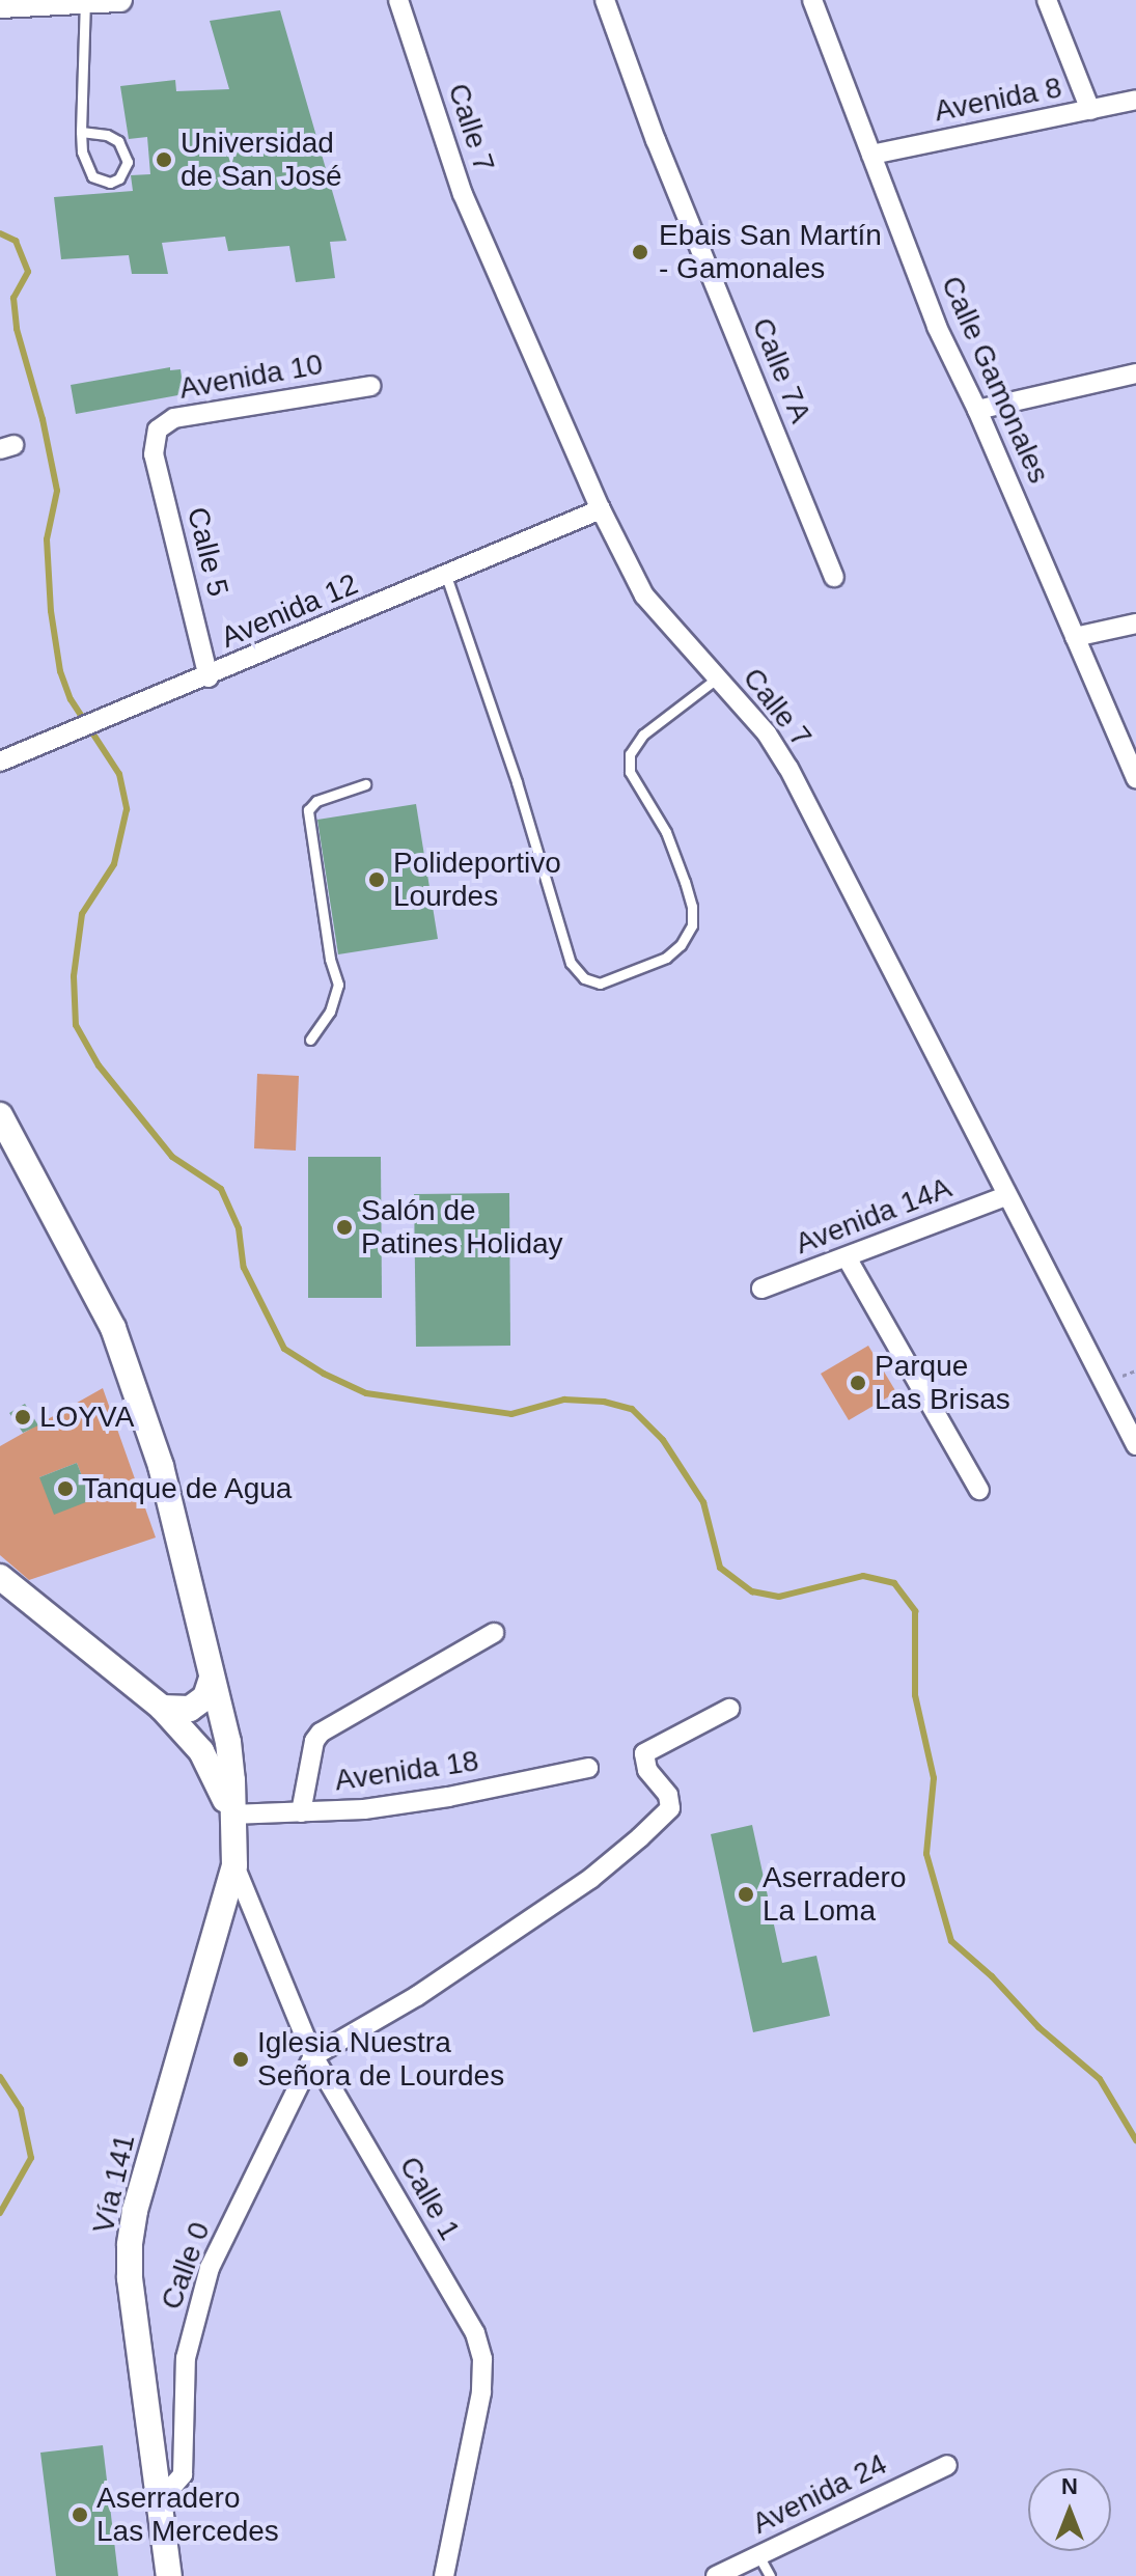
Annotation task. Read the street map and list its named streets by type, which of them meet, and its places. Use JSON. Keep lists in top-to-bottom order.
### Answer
{
  "streets": {
    "main road": ["Vía 141"],
    "street": [
      "Avenida 8",
      "Calle 7",
      "Calle 7A",
      "Avenida 10",
      "Calle Gamonales",
      "Calle 5",
      "Avenida 12",
      "Avenida 14A",
      "Avenida 18",
      "Calle 1",
      "Calle 0",
      "Avenida 24"
    ]
  },
  "crossings": [
    ["Avenida 8", "Calle Gamonales"],
    ["Calle 7", "Avenida 12"],
    ["Calle 7", "Avenida 14A"],
    ["Avenida 10", "Calle 5"],
    ["Calle 5", "Avenida 12"],
    ["Avenida 18", "Vía 141"],
    ["Vía 141", "Calle 1"],
    ["Vía 141", "Calle 0"],
    ["Calle 1", "Calle 0"]
  ],
  "places": [
    "Universidad de San José",
    "Ebais San Martín - Gamonales",
    "Polideportivo Lourdes",
    "Salón de Patines Holiday",
    "Parque Las Brisas",
    "LOYVA",
    "Tanque de Agua",
    "Aserradero La Loma",
    "Iglesia Nuestra Señora de Lourdes",
    "Aserradero Las Mercedes"
  ],
  "north": "top"
}
